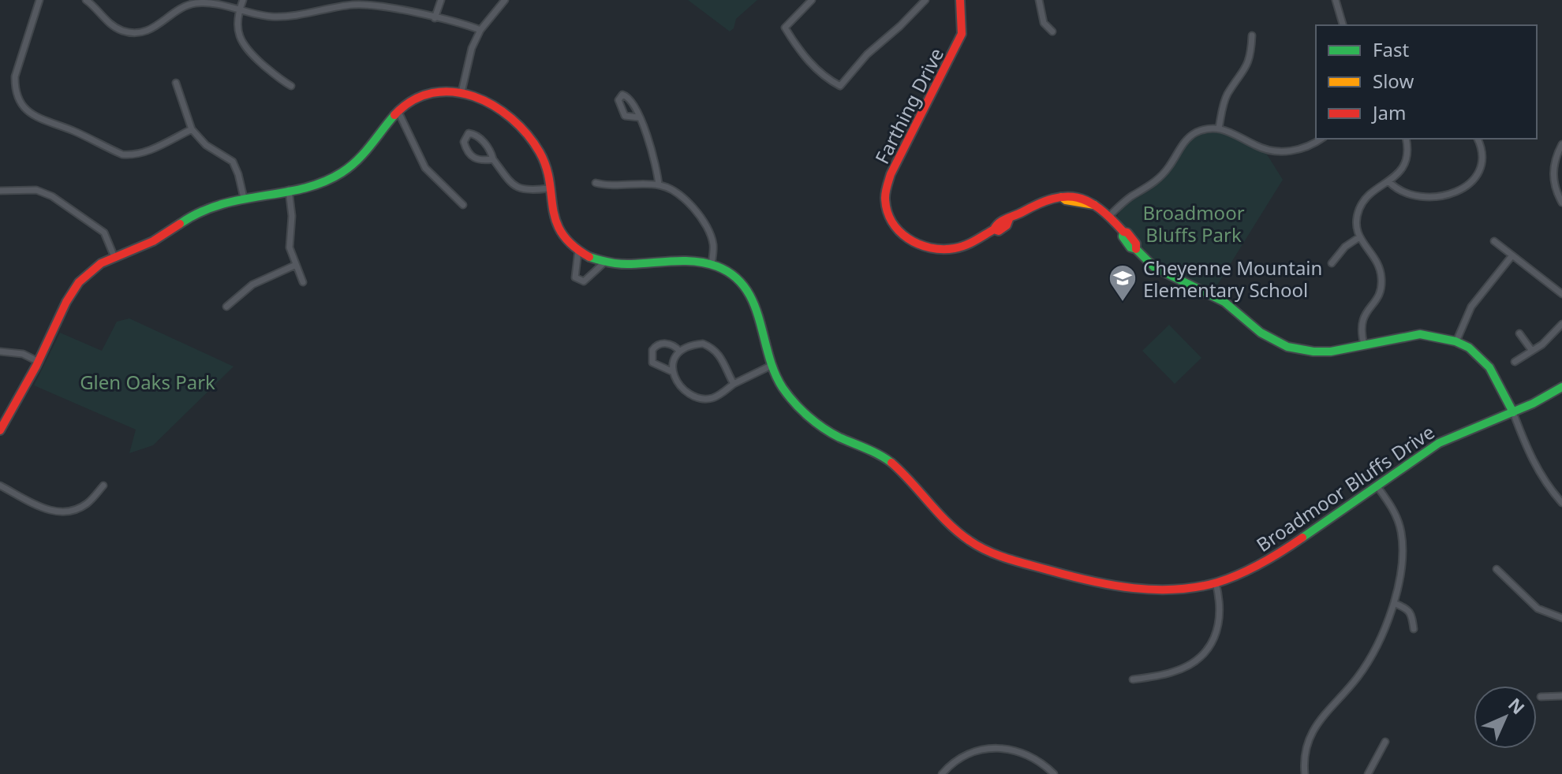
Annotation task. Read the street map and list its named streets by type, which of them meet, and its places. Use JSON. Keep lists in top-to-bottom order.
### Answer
{
  "streets": {
    "street": ["Farthing Drive", "Broadmoor Bluffs Drive"]
  },
  "crossings": [
    ["Farthing Drive", "Broadmoor Bluffs Drive"]
  ],
  "parks": ["Broadmoor Bluffs Park", "Glen Oaks Park"],
  "places": {
    "school or university": ["Cheyenne Mountain Elementary School"]
  },
  "legend": ["Fast", "Slow", "Jam"],
  "north": "top right"
}
